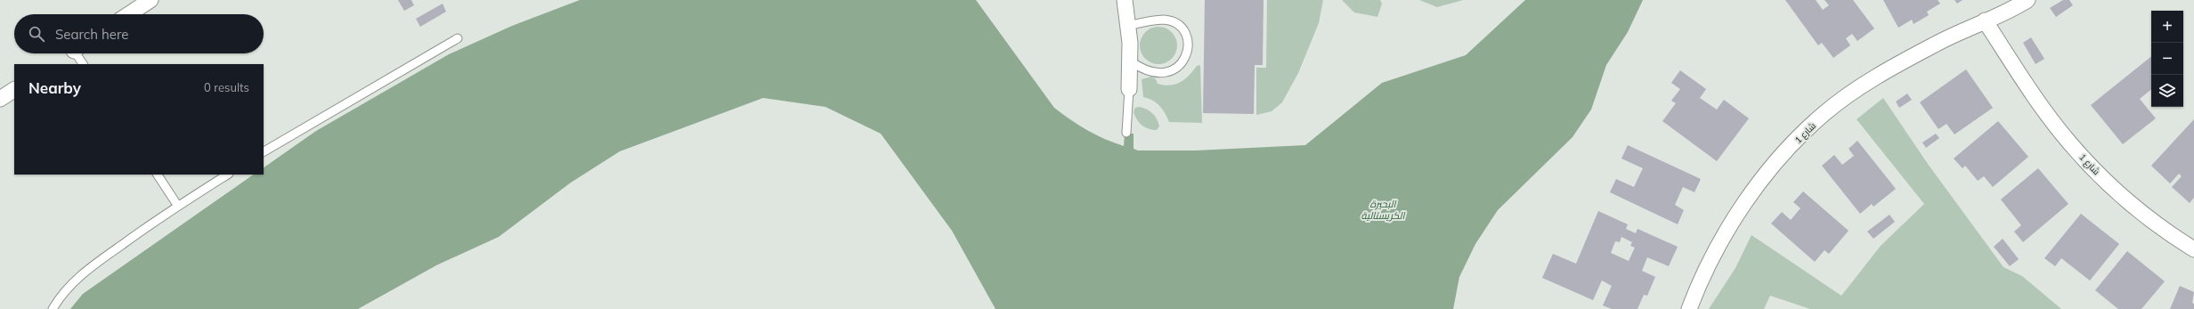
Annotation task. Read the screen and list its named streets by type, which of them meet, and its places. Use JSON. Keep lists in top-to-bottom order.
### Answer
{
  "streets": {
    "street": ["شارع 1"]
  },
  "water": ["البحيرة الكريستالية"],
  "page": {
    "map_buttons": ["+", "−"],
    "search": "Search here",
    "heading": ["Nearby", "0 results"]
  }
}
